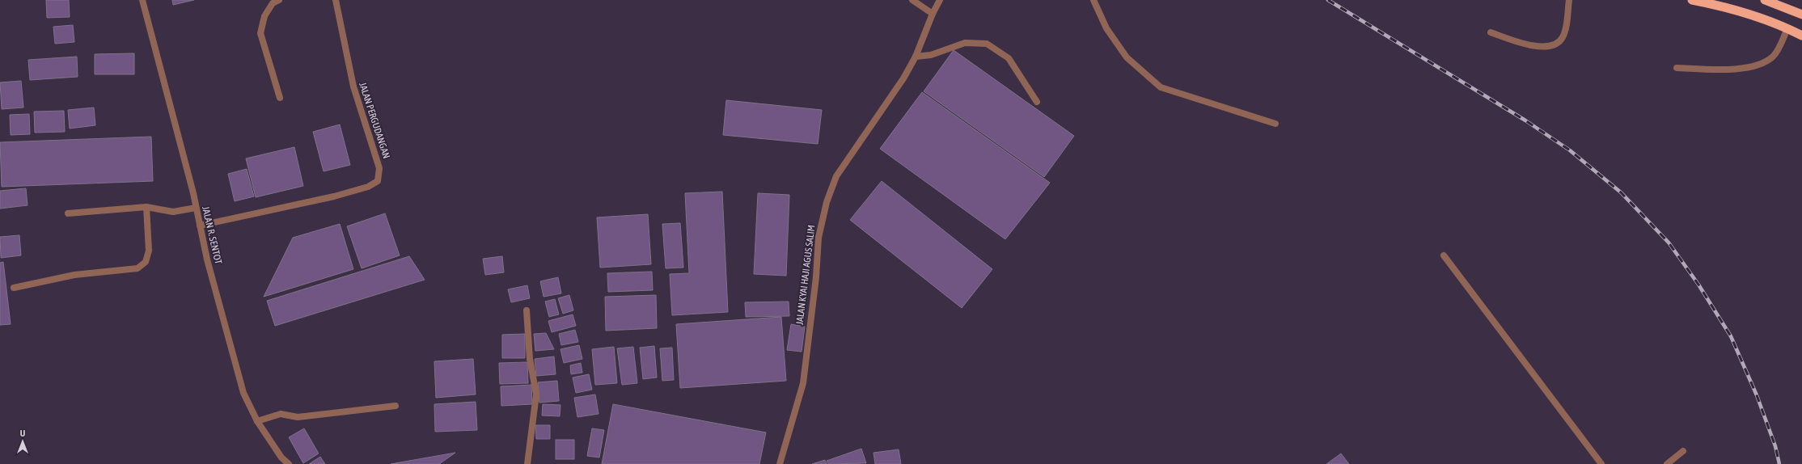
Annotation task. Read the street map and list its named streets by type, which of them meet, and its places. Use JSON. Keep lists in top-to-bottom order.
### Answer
{
  "streets": {
    "street": ["JALAN PERGUDANGAN", "JALAN R. SENTOT", "JALAN KYAI HAJI AGUS SALIM"]
  },
  "crossings": [
    ["JALAN PERGUDANGAN", "JALAN R. SENTOT"]
  ],
  "north": "top"
}
